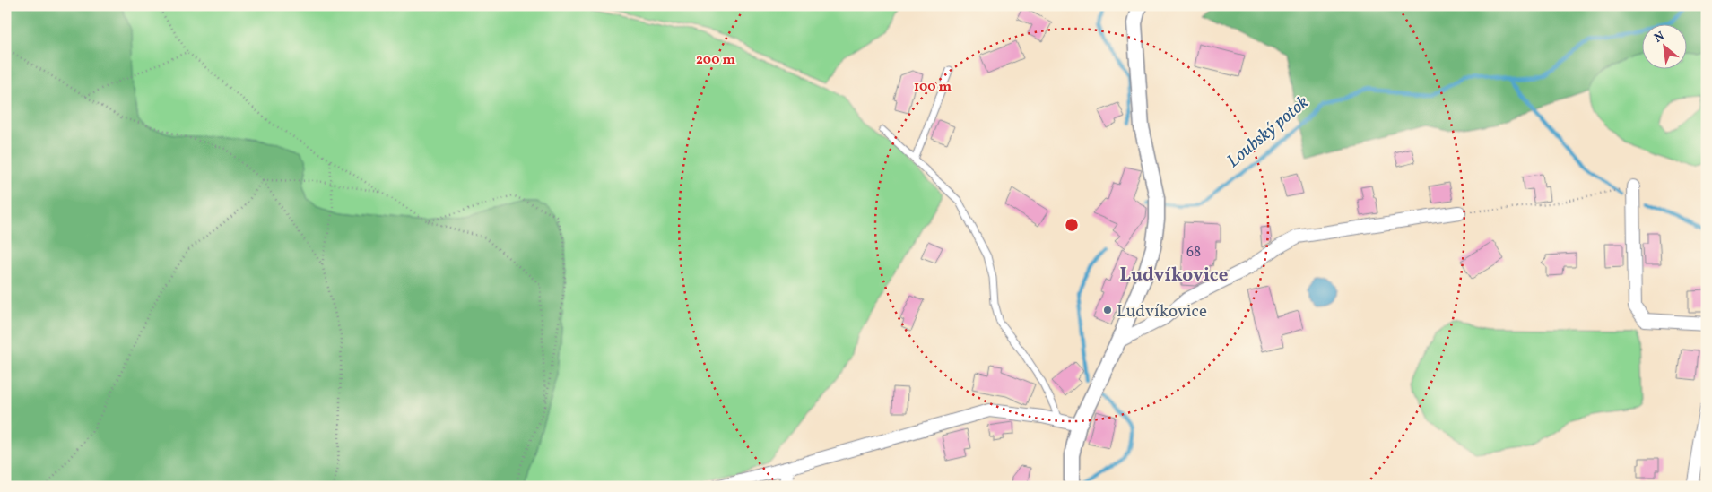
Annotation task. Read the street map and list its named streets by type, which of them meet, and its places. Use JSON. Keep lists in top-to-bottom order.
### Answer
{
  "districts": ["Ludvíkovice"],
  "water": ["Loubský potok"],
  "places": ["Ludvíkovice"],
  "house_numbers": ["68"],
  "north": "top left",
  "rings": ["200 m", "100 m"]
}
